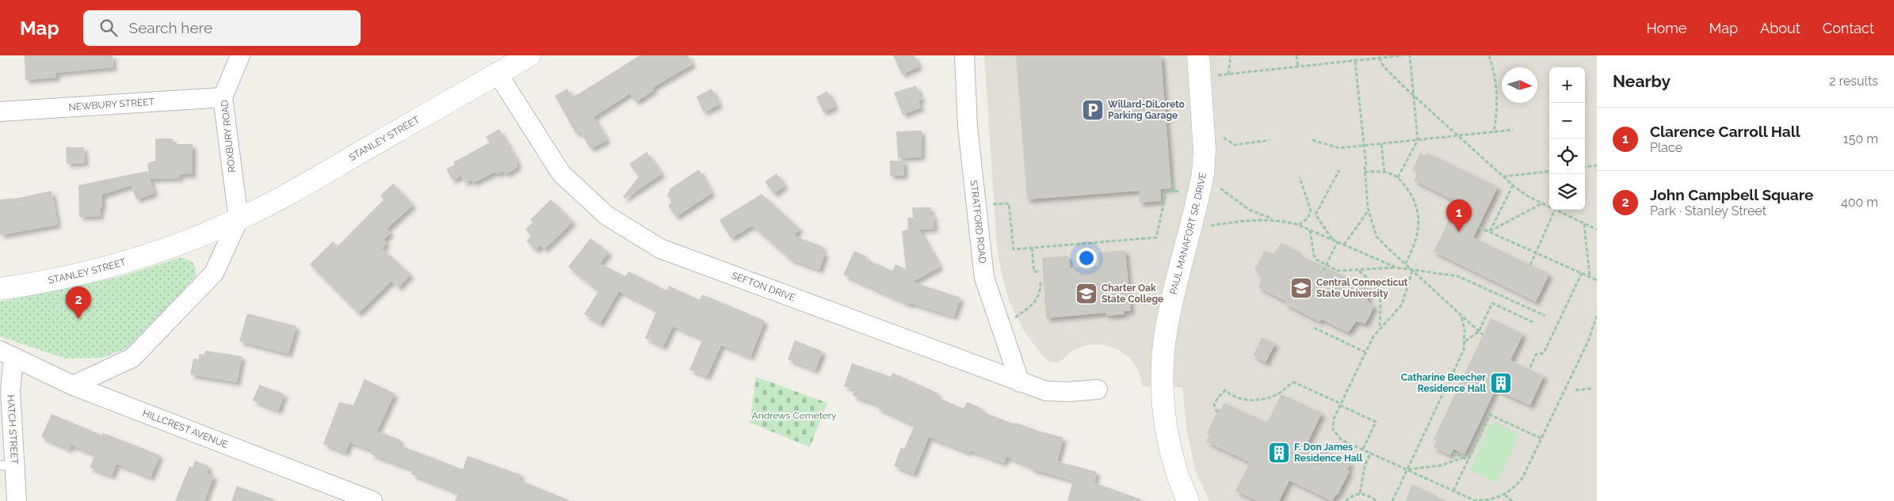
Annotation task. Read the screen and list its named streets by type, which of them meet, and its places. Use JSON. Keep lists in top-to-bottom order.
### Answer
{
  "streets": {
    "main road": ["STANLEY STREET", "PAUL MANAFORT SR. DRIVE"],
    "street": [
      "NEWBURY STREET",
      "ROXBURY ROAD",
      "STRATFORD ROAD",
      "SEFTON DRIVE",
      "HILLCREST AVENUE",
      "HATCH STREET"
    ]
  },
  "crossings": [
    ["NEWBURY STREET", "ROXBURY ROAD"],
    ["ROXBURY ROAD", "STANLEY STREET"],
    ["STANLEY STREET", "SEFTON DRIVE"],
    ["STRATFORD ROAD", "SEFTON DRIVE"],
    ["HILLCREST AVENUE", "HATCH STREET"]
  ],
  "parks": ["Andrews Cemetery"],
  "places": {
    "parking": ["Willard-DiLoreto Parking Garage"],
    "school or university": ["Central Connecticut State University", "Charter Oak State College"],
    "building": ["Catharine Beecher Residence Hall", "F. Don James Residence Hall"]
  },
  "north": "right",
  "page": {
    "header": "Map",
    "search": "Search here",
    "nav": [
      "Home",
      "Map",
      "About",
      "Contact"
    ],
    "heading": ["Nearby", "2 results"],
    "map_buttons": ["+", "−"],
    "list": [
      {
        "mark": "1",
        "name": "Clarence Carroll Hall",
        "note": "Place",
        "value": "150 m"
      },
      {
        "mark": "2",
        "name": "John Campbell Square",
        "note": "Park · Stanley Street",
        "value": "400 m"
      }
    ],
    "pins": ["1", "2"]
  }
}
